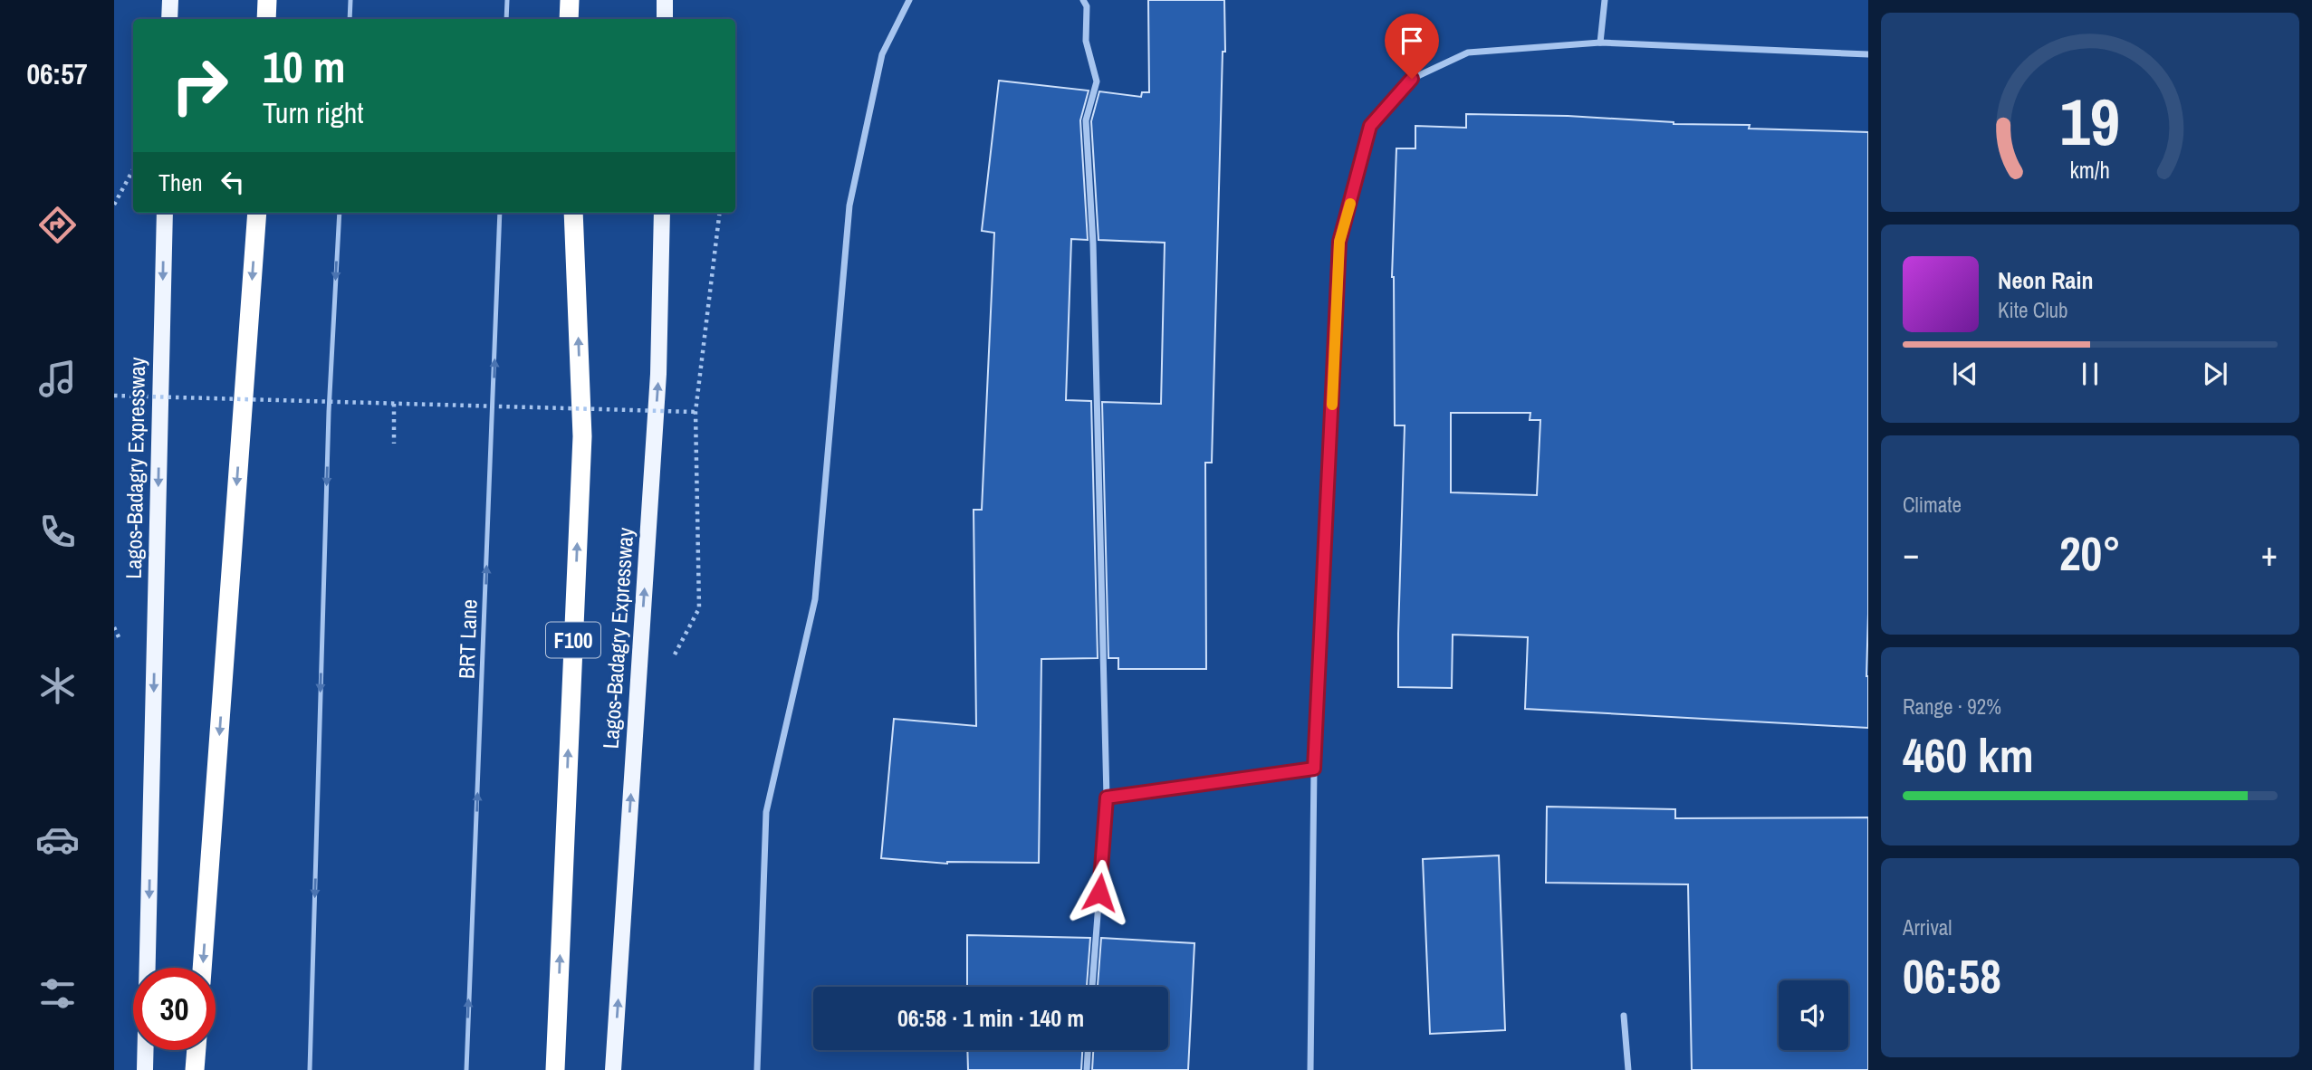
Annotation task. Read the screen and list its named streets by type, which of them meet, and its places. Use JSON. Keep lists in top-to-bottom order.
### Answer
{
  "streets": {
    "highway": ["Lagos-Badagry Expressway", "F100"],
    "lane": ["BRT Lane"]
  },
  "one_way": ["BRT Lane"],
  "page": {
    "tabs": "06:57",
    "turn": ["10 m", "Turn right"],
    "then": "Then",
    "song": ["Neon Rain", "Kite Club"],
    "tile": [
      "Climate",
      ["Range · 92%", "460 km"],
      ["Arrival", "06:58"]
    ],
    "heat": ["−", "20°", "+"],
    "limit": "30",
    "trip": "06:58 · 1 min · 140 m",
    "gauge": ["19", "km/h"]
  }
}
